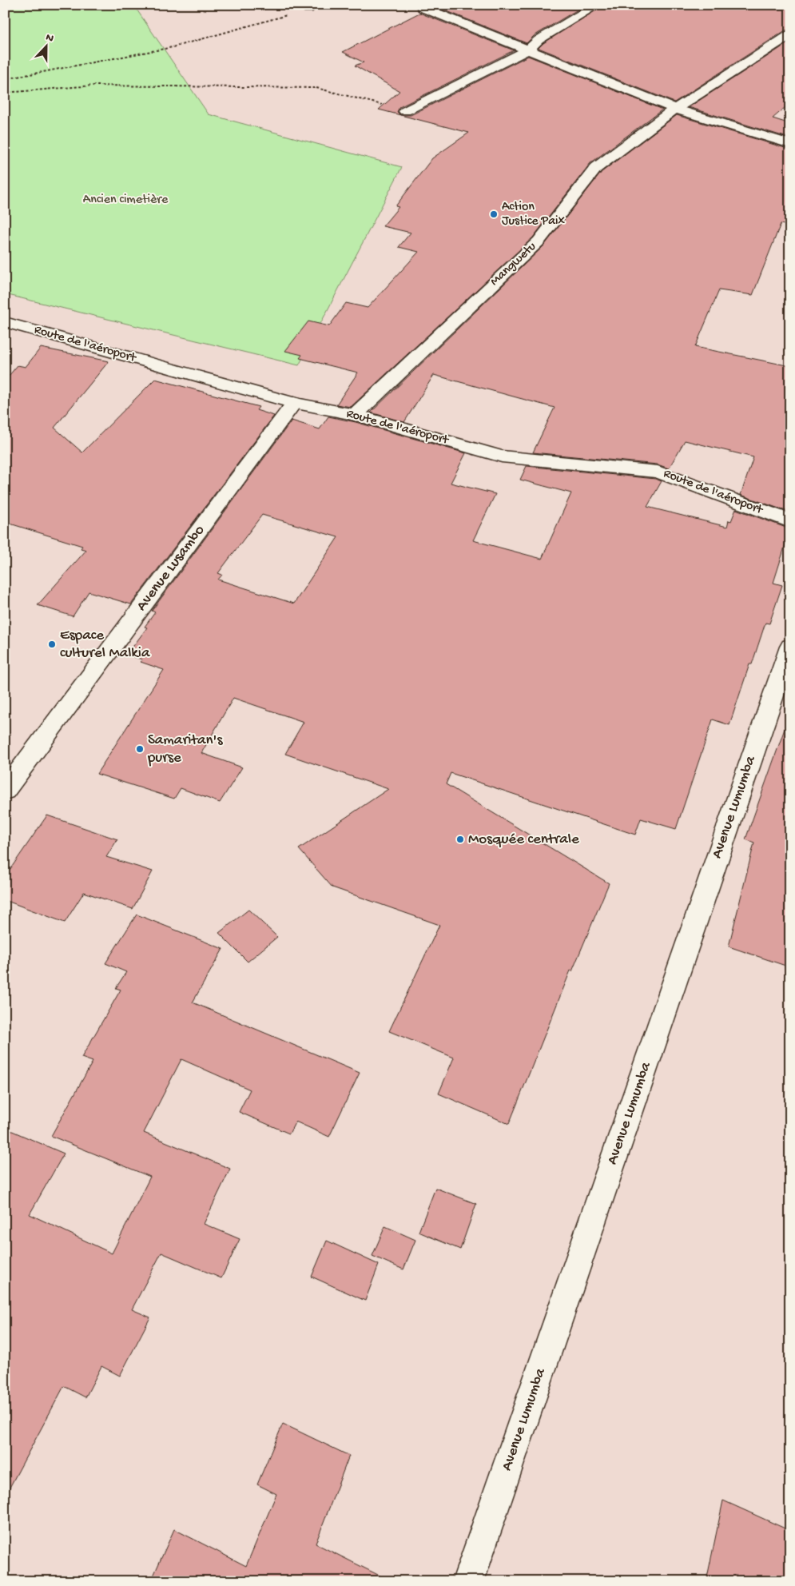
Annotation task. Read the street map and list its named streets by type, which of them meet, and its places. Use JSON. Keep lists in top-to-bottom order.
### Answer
{
  "streets": {
    "street": [
      "Mangwetu",
      "Route de l'aéroport",
      "Avenue Lusambo",
      "Avenue Lumumba"
    ]
  },
  "crossings": [
    ["Mangwetu", "Route de l'aéroport"],
    ["Route de l'aéroport", "Avenue Lusambo"]
  ],
  "parks": ["Ancien cimetière"],
  "places": [
    "Action Justice Paix",
    "Espace culturel Malkia",
    "Samaritan's purse",
    "Mosquée centrale"
  ],
  "north": "top"
}
